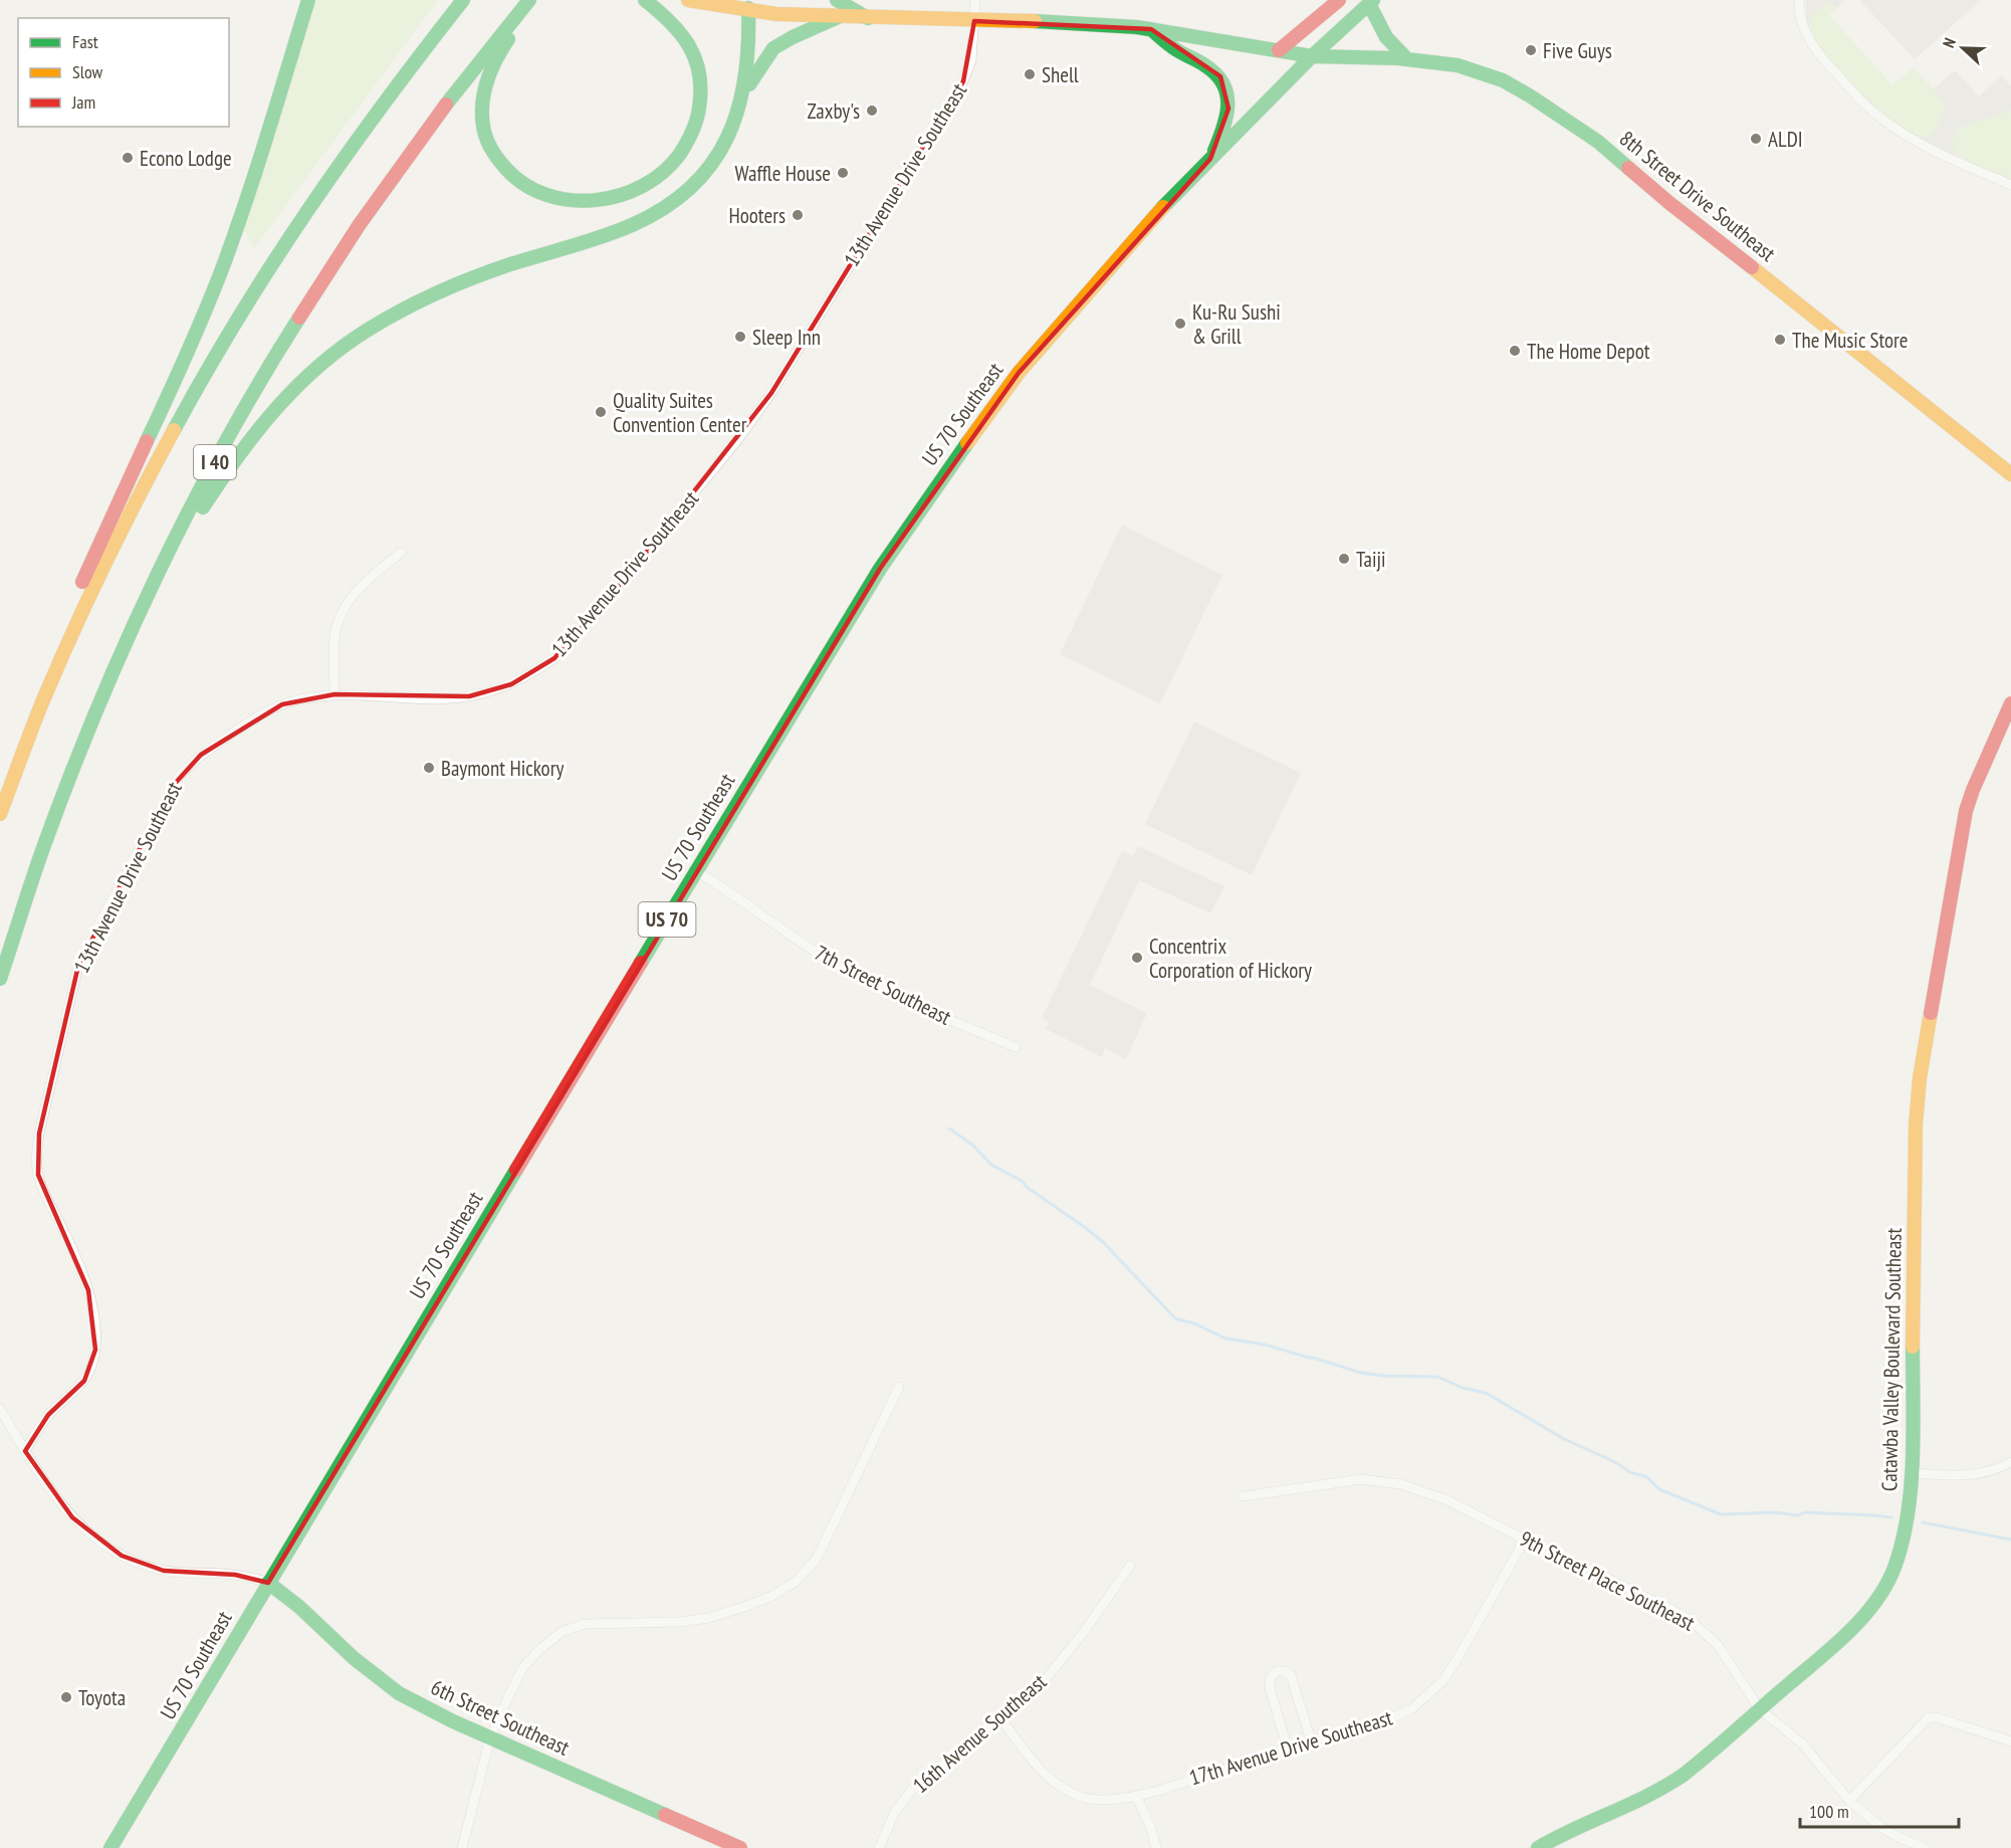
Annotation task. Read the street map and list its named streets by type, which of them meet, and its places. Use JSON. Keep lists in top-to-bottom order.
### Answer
{
  "streets": {
    "main road": [
      "8th Street Drive Southeast",
      "US 70 Southeast",
      "I 40",
      "US 70",
      "Catawba Valley Boulevard Southeast",
      "6th Street Southeast"
    ],
    "street": [
      "13th Avenue Drive Southeast",
      "7th Street Southeast",
      "9th Street Place Southeast",
      "16th Avenue Southeast",
      "17th Avenue Drive Southeast"
    ]
  },
  "crossings": [
    ["13th Avenue Drive Southeast", "8th Street Drive Southeast"],
    ["8th Street Drive Southeast", "US 70 Southeast"],
    ["US 70 Southeast", "7th Street Southeast"],
    ["US 70 Southeast", "6th Street Southeast"],
    ["Catawba Valley Boulevard Southeast", "9th Street Place Southeast"],
    ["9th Street Place Southeast", "17th Avenue Drive Southeast"],
    ["16th Avenue Southeast", "17th Avenue Drive Southeast"]
  ],
  "places": [
    "Five Guys",
    "Shell",
    "Zaxby's",
    "ALDI",
    "Econo Lodge",
    "Waffle House",
    "Hooters",
    "Ku-Ru Sushi & Grill",
    "Sleep Inn",
    "The Music Store",
    "The Home Depot",
    "Quality Suites Convention Center",
    "Taiji",
    "Baymont Hickory",
    "Concentrix Corporation of Hickory",
    "Toyota"
  ],
  "legend": ["Fast", "Slow", "Jam"],
  "scale_bar": "100 m",
  "north": "left"
}
